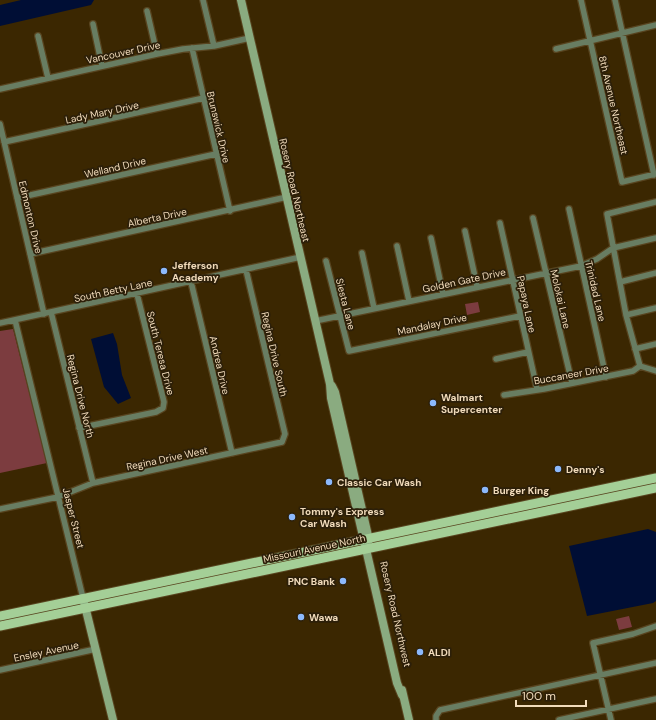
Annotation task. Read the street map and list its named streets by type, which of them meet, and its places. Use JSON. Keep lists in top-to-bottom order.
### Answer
{
  "streets": {
    "main road": ["Missouri Avenue North"],
    "street": [
      "Vancouver Drive",
      "8th Avenue Northeast",
      "Lady Mary Drive",
      "Brunswick Drive",
      "Welland Drive",
      "Rosery Road Northeast",
      "Edmonton Drive",
      "Alberta Drive",
      "Golden Gate Drive",
      "South Betty Lane",
      "Trinidad Lane",
      "Molokai Lane",
      "Siesta Lane",
      "Papaya Lane",
      "Mandalay Drive",
      "South Teresa Drive",
      "Regina Drive South",
      "Andrea Drive",
      "Buccaneer Drive",
      "Regina Drive North",
      "Regina Drive West",
      "Jasper Street",
      "Rosery Road Northwest",
      "Ensley Avenue"
    ]
  },
  "crossings": [
    ["Vancouver Drive", "Brunswick Drive"],
    ["Vancouver Drive", "Rosery Road Northeast"],
    ["Lady Mary Drive", "Brunswick Drive"],
    ["Lady Mary Drive", "Edmonton Drive"],
    ["Brunswick Drive", "Welland Drive"],
    ["Brunswick Drive", "Alberta Drive"],
    ["Welland Drive", "Edmonton Drive"],
    ["Rosery Road Northeast", "Alberta Drive"],
    ["Rosery Road Northeast", "Golden Gate Drive"],
    ["Rosery Road Northeast", "South Betty Lane"],
    ["Rosery Road Northeast", "Missouri Avenue North"],
    ["Rosery Road Northeast", "Rosery Road Northwest"],
    ["Edmonton Drive", "Alberta Drive"],
    ["Edmonton Drive", "South Betty Lane"],
    ["Golden Gate Drive", "Trinidad Lane"],
    ["Golden Gate Drive", "Molokai Lane"],
    ["Golden Gate Drive", "Siesta Lane"],
    ["Golden Gate Drive", "Papaya Lane"],
    ["South Betty Lane", "South Teresa Drive"],
    ["South Betty Lane", "Regina Drive South"],
    ["South Betty Lane", "Andrea Drive"],
    ["South Betty Lane", "Regina Drive North"],
    ["South Betty Lane", "Jasper Street"],
    ["Trinidad Lane", "Buccaneer Drive"],
    ["Molokai Lane", "Buccaneer Drive"],
    ["Siesta Lane", "Mandalay Drive"],
    ["Papaya Lane", "Mandalay Drive"],
    ["Papaya Lane", "Buccaneer Drive"],
    ["South Teresa Drive", "Regina Drive North"],
    ["Regina Drive South", "Regina Drive West"],
    ["Andrea Drive", "Regina Drive West"],
    ["Regina Drive North", "Regina Drive West"],
    ["Regina Drive West", "Jasper Street"],
    ["Jasper Street", "Missouri Avenue North"],
    ["Jasper Street", "Ensley Avenue"],
    ["Missouri Avenue North", "Rosery Road Northwest"]
  ],
  "places": [
    "Jefferson Academy",
    "Walmart Supercenter",
    "Denny's",
    "Classic Car Wash",
    "Burger King",
    "Tommy's Express Car Wash",
    "PNC Bank",
    "Wawa",
    "ALDI"
  ],
  "scale_bar": "100 m"
}
